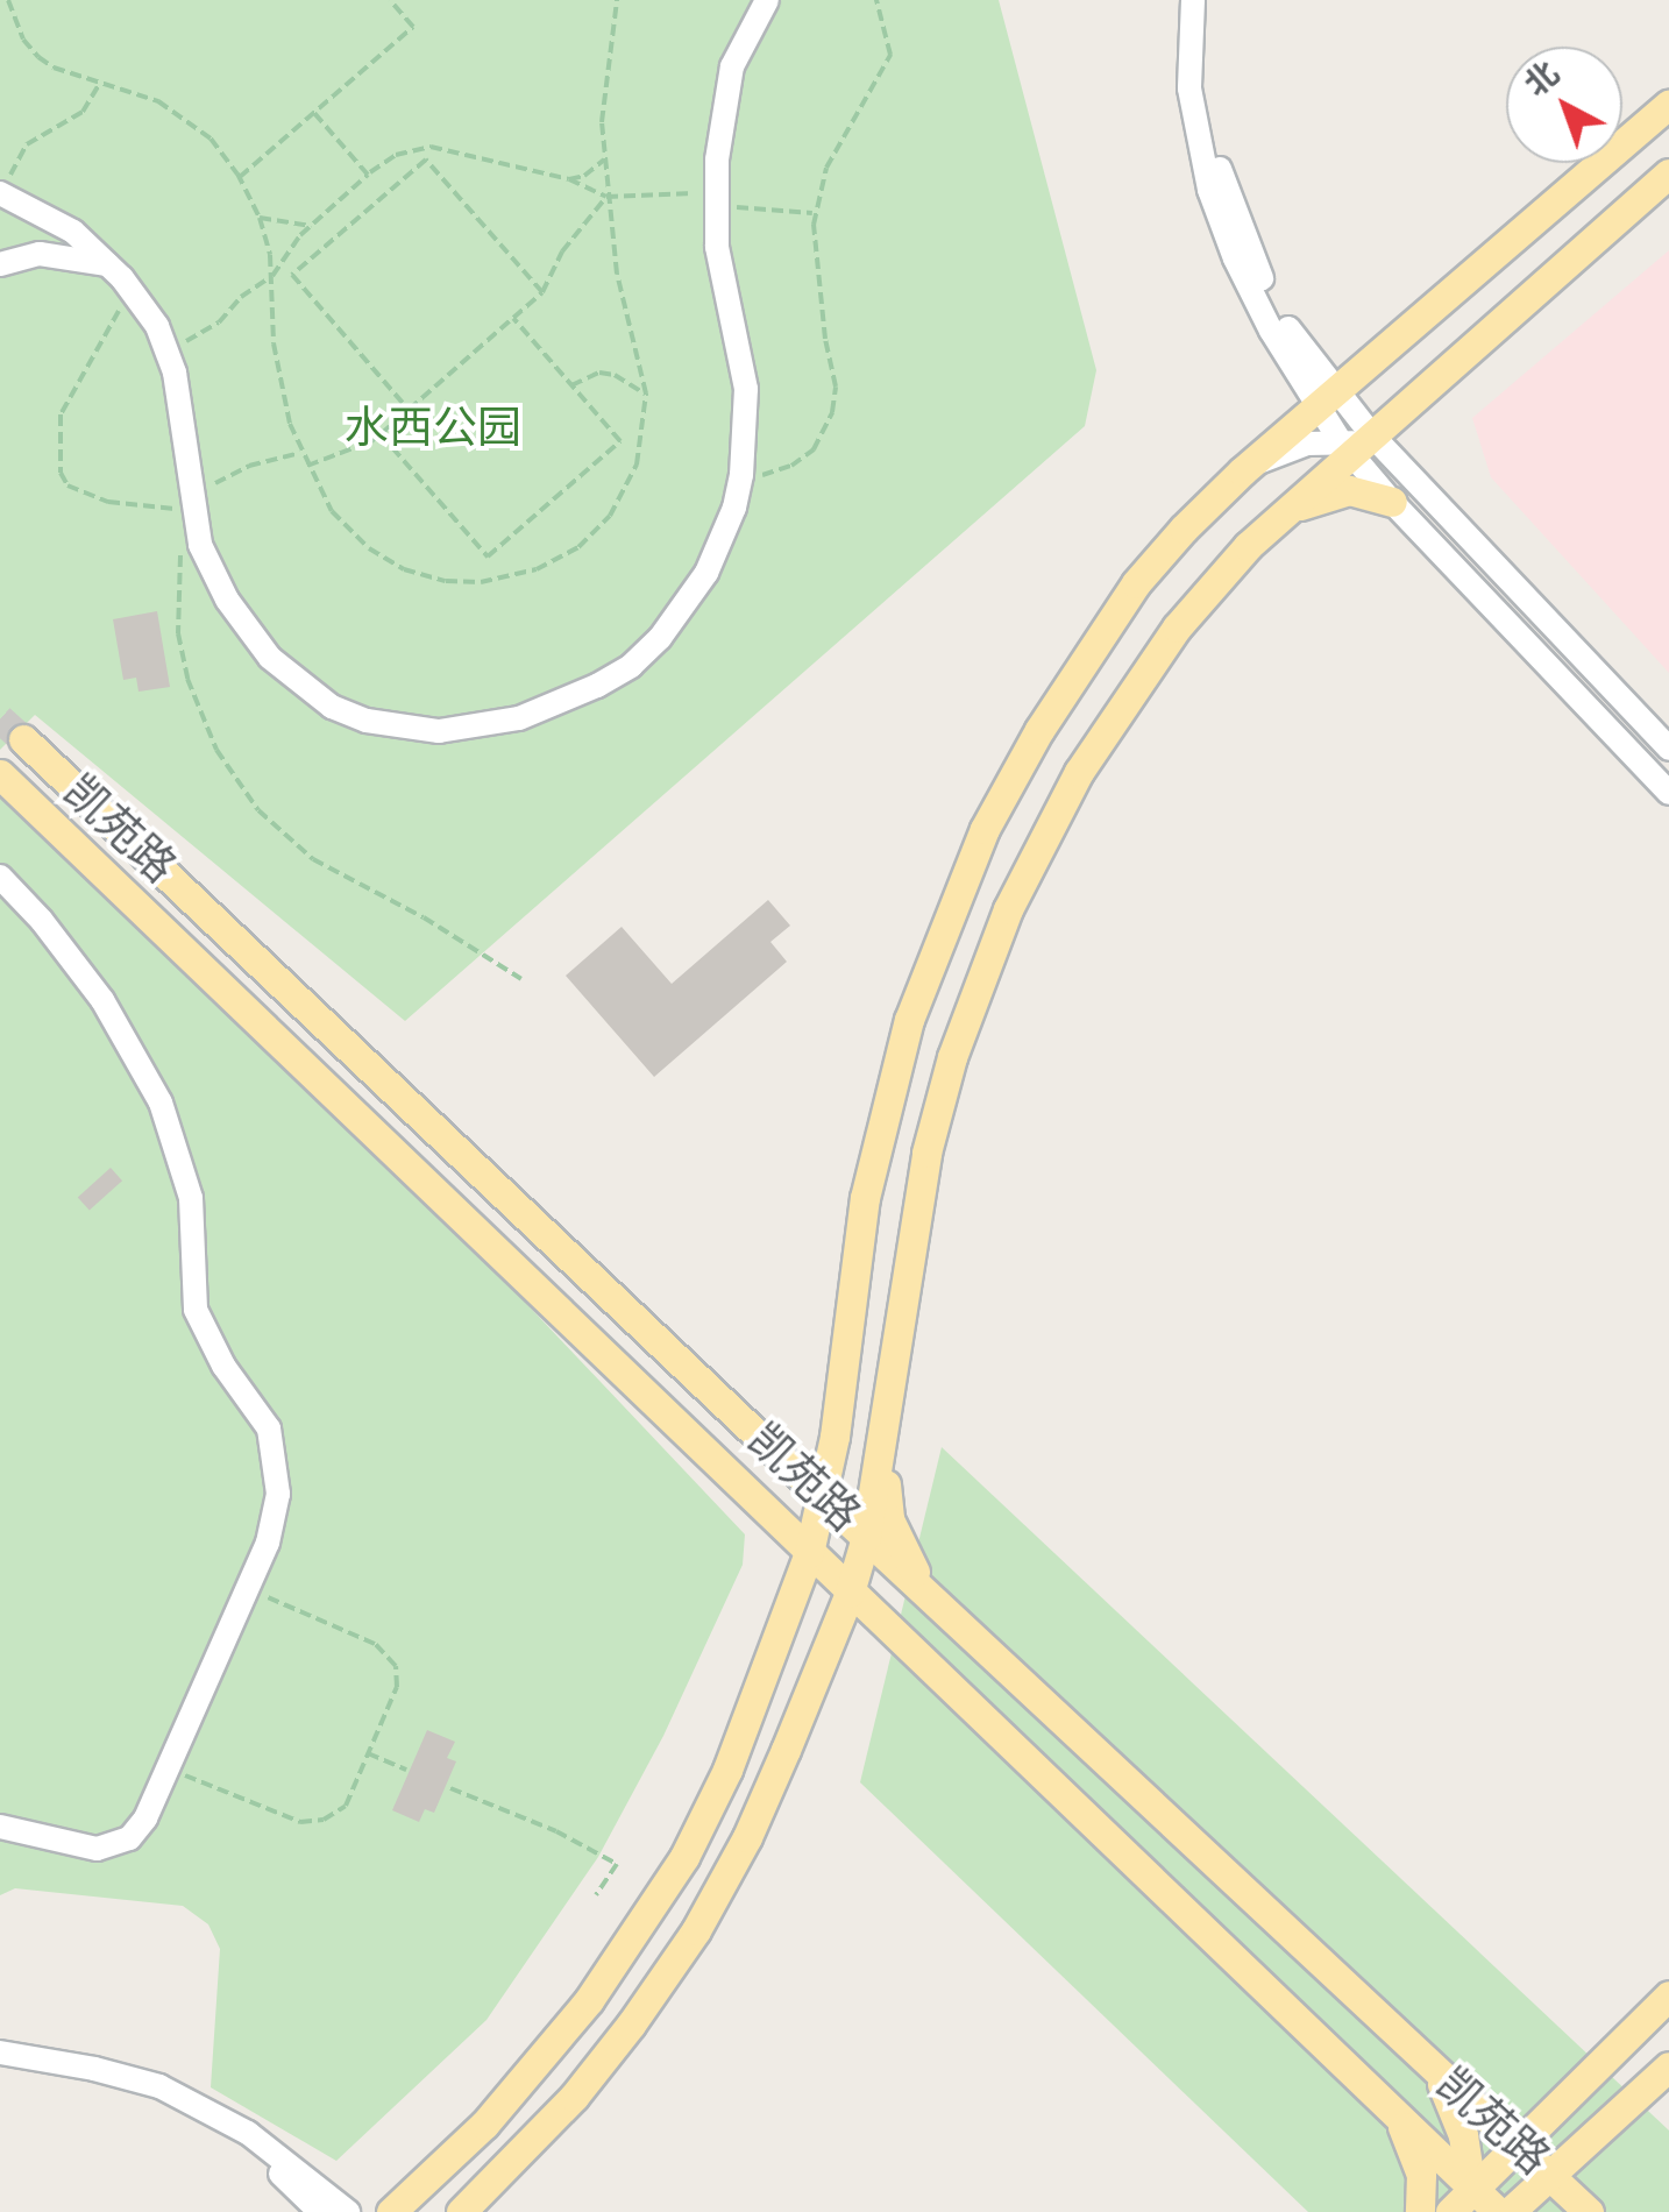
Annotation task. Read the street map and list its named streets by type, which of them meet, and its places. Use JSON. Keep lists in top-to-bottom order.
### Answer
{
  "streets": {
    "main road": ["凯苑路"]
  },
  "parks": ["水西公园"],
  "north": "top left"
}
